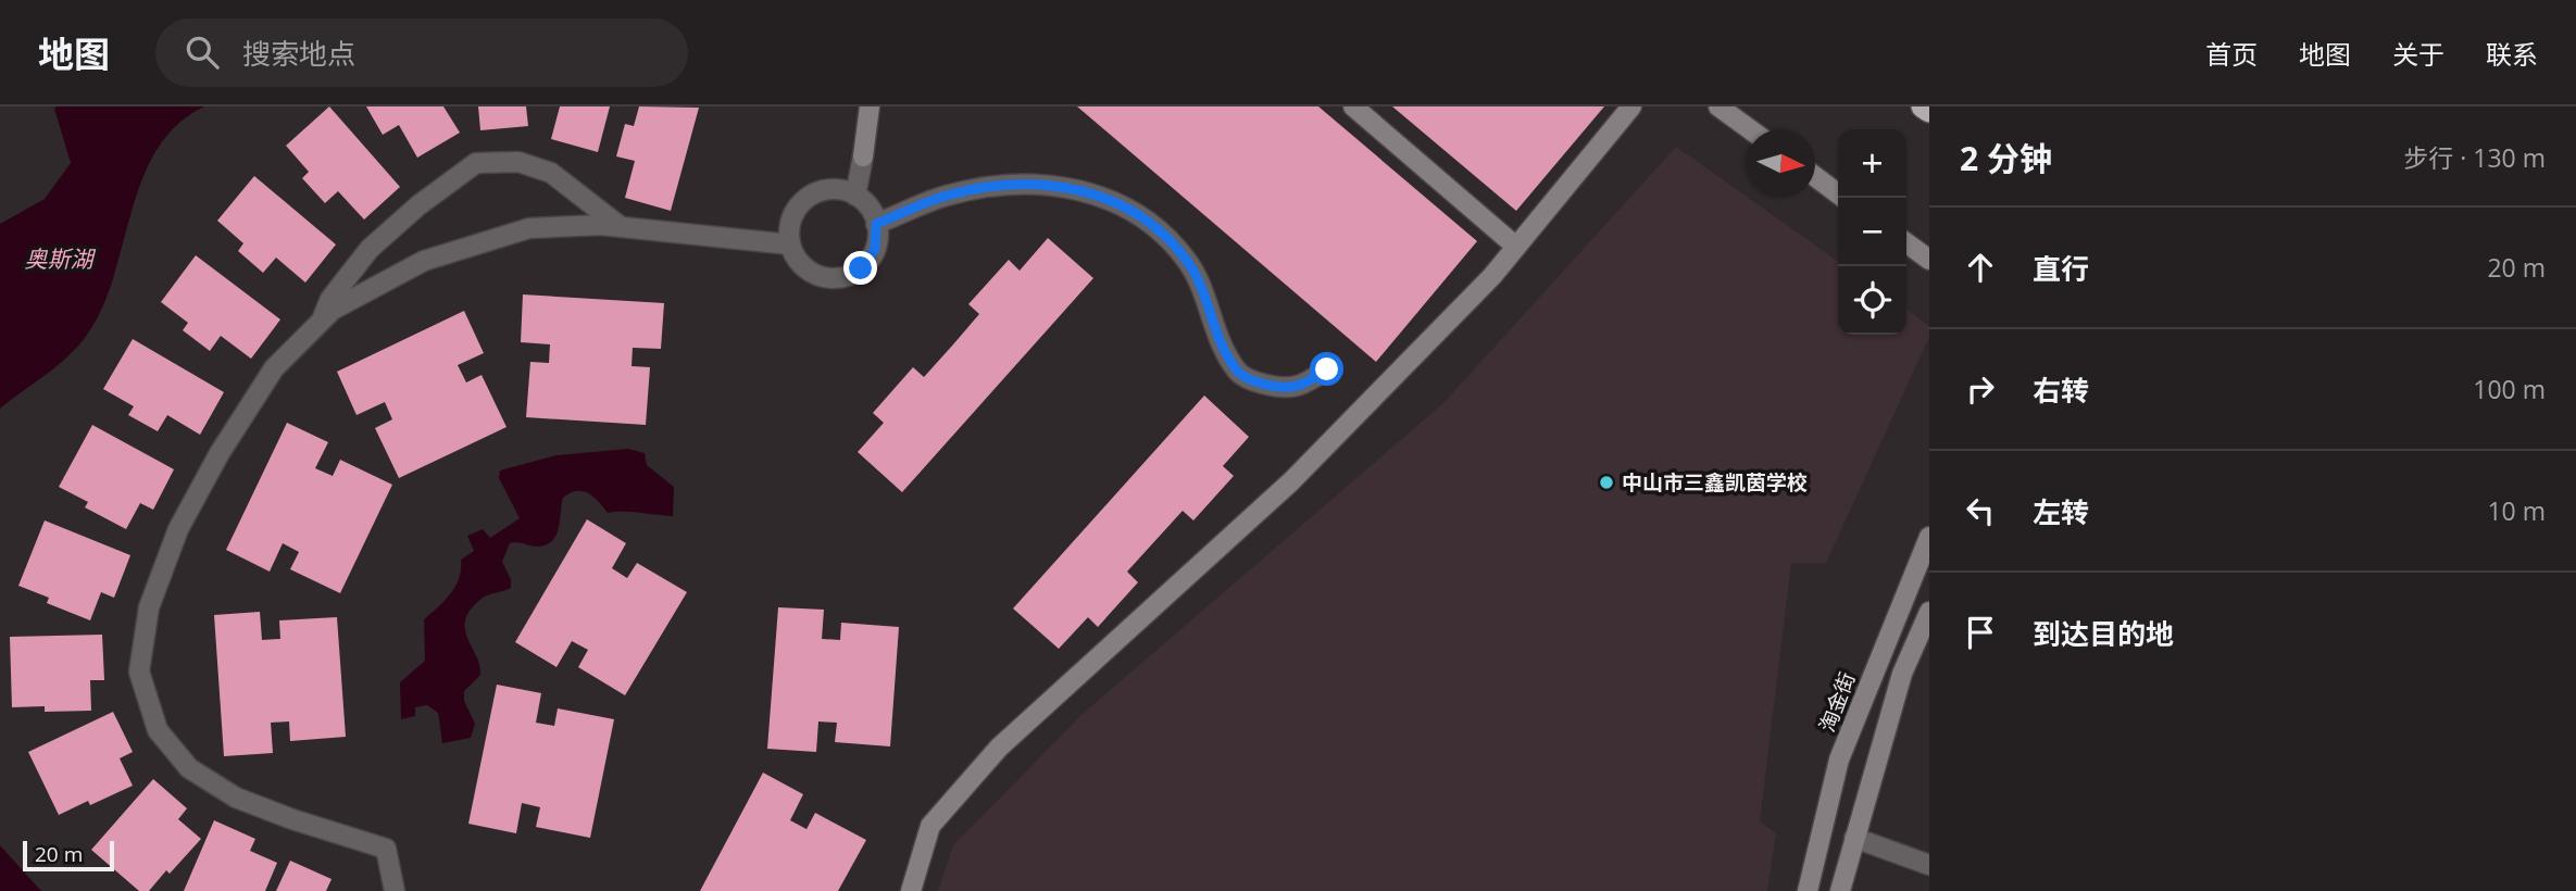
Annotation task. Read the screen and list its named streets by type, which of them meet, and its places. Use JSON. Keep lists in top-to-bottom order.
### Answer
{
  "streets": {
    "street": ["淘金街"]
  },
  "water": ["奥斯湖"],
  "places": ["中山市三鑫凯茵学校"],
  "scale_bar": "20 m",
  "north": "right",
  "page": {
    "header": "地图",
    "search": "搜索地点",
    "nav": [
      "首页",
      "地图",
      "关于",
      "联系"
    ],
    "heading": ["2 分钟", "步行 · 130 m"],
    "map_buttons": ["+", "−"],
    "list": [
      ["直行", "20 m"],
      ["右转", "100 m"],
      ["左转", "10 m"],
      "到达目的地"
    ],
    "scale": "20 m"
  }
}
